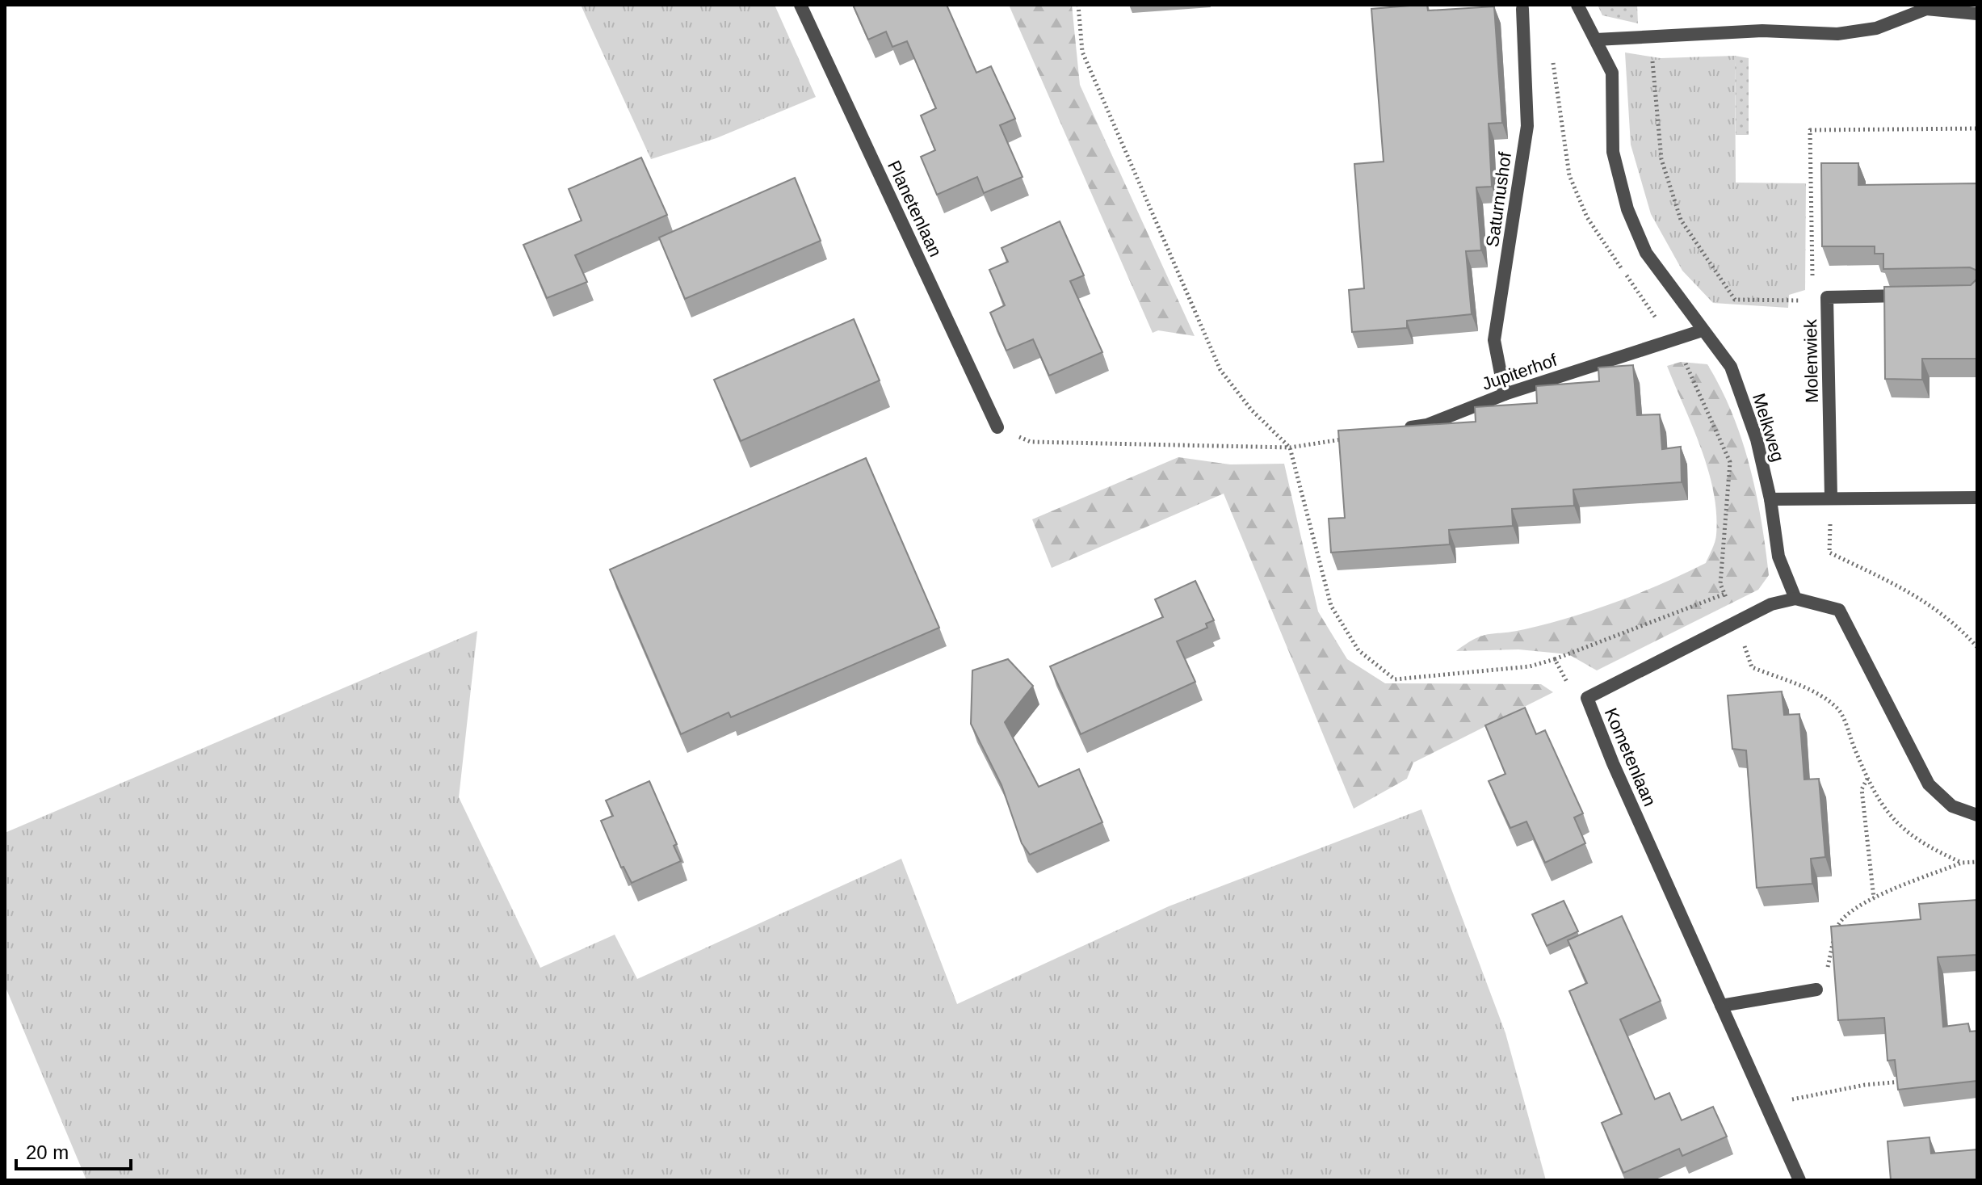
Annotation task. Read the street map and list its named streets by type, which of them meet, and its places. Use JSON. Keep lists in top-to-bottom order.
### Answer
{
  "streets": {
    "street": [
      "Saturnushof",
      "Planetenlaan",
      "Molenwiek",
      "Jupiterhof",
      "Melkweg",
      "Kometenlaan"
    ]
  },
  "crossings": [
    ["Saturnushof", "Jupiterhof"],
    ["Jupiterhof", "Melkweg"],
    ["Melkweg", "Kometenlaan"]
  ],
  "scale_bar": "20 m"
}
